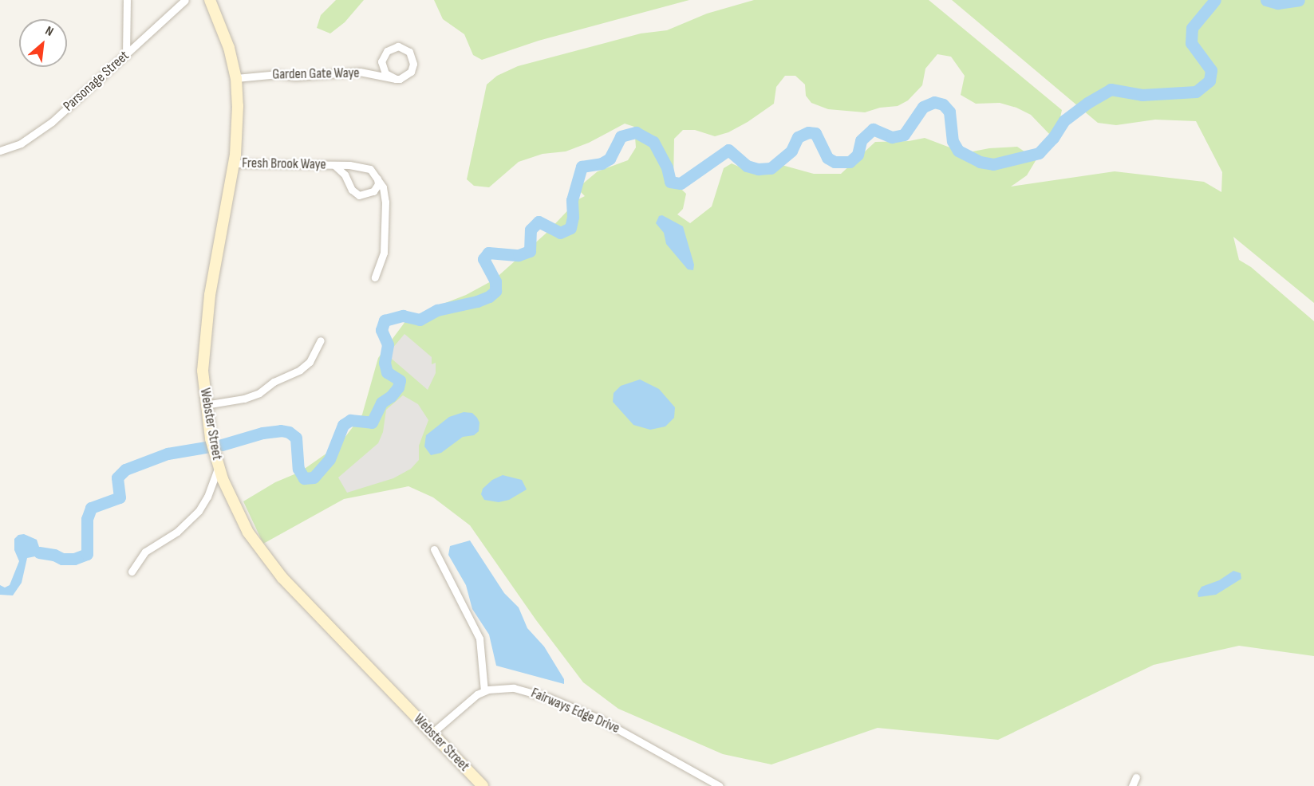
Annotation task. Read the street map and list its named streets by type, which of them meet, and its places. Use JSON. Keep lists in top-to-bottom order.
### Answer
{
  "streets": {
    "street": [
      "Garden Gate Waye",
      "Parsonage Street",
      "Fresh Brook Waye",
      "Webster Street",
      "Fairways Edge Drive"
    ]
  },
  "crossings": [
    ["Garden Gate Waye", "Webster Street"],
    ["Fresh Brook Waye", "Webster Street"],
    ["Webster Street", "Fairways Edge Drive"]
  ],
  "north": "top right"
}
